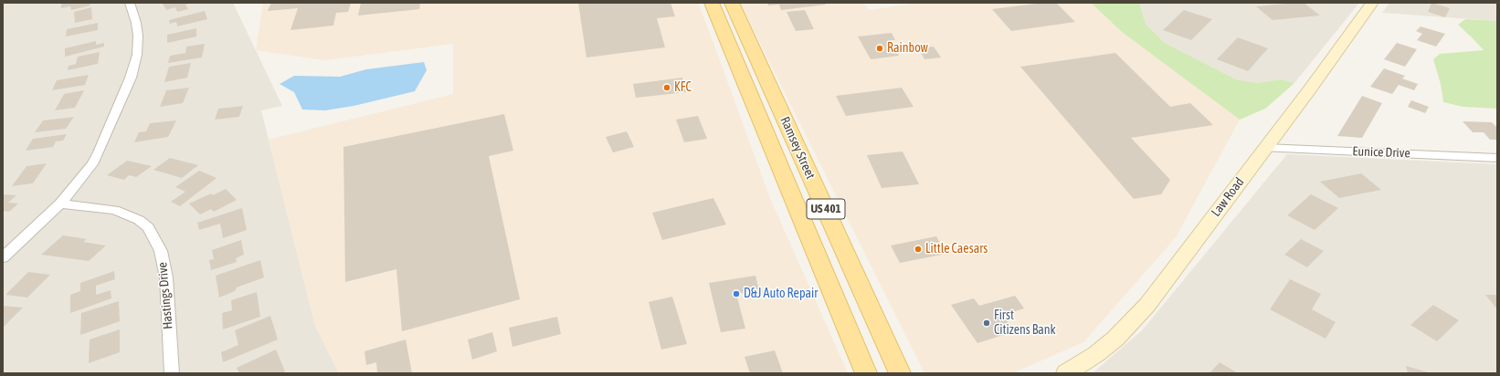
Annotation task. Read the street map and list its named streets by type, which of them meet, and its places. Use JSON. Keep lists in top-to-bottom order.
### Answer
{
  "streets": {
    "main road": ["Ramsey Street", "US 401"],
    "street": ["Eunice Drive", "Law Road", "Hastings Drive"]
  },
  "crossings": [
    ["Eunice Drive", "Law Road"]
  ],
  "places": [
    "Rainbow",
    "KFC",
    "Little Caesars",
    "D&J Auto Repair",
    "First Citizens Bank"
  ]
}
